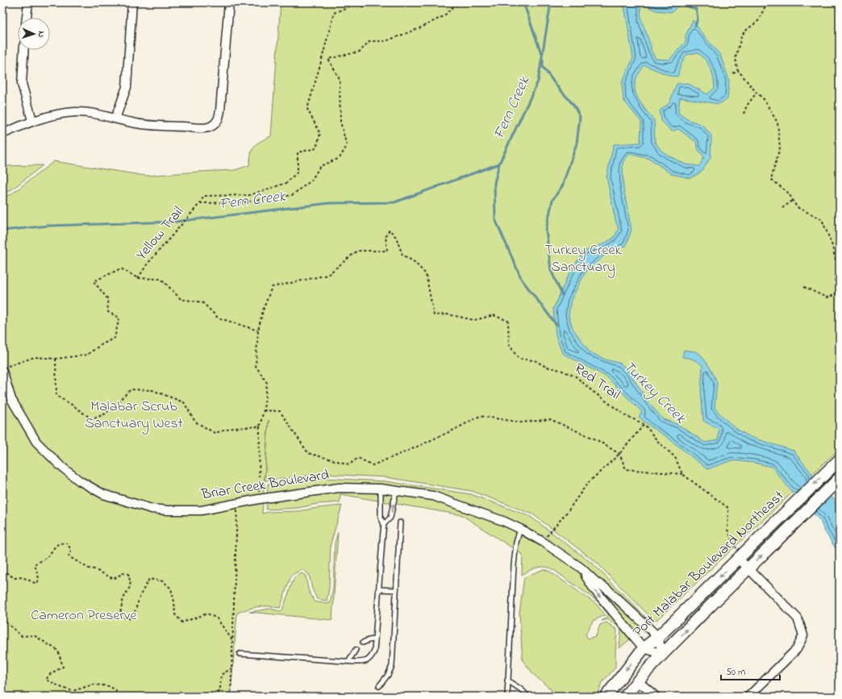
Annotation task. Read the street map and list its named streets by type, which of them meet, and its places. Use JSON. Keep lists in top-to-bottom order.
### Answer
{
  "streets": {
    "street": ["Briar Creek Boulevard", "Port Malabar Boulevard Northeast"],
    "path": ["Yellow Trail", "Red Trail"]
  },
  "crossings": [
    ["Red Trail", "Briar Creek Boulevard"],
    ["Briar Creek Boulevard", "Port Malabar Boulevard Northeast"]
  ],
  "water": ["Fern Creek", "Turkey Creek"],
  "parks": ["Turkey Creek Sanctuary", "Malabar Scrub Sanctuary West", "Cameron Preserve"],
  "scale_bar": "50 m",
  "north": "right"
}
